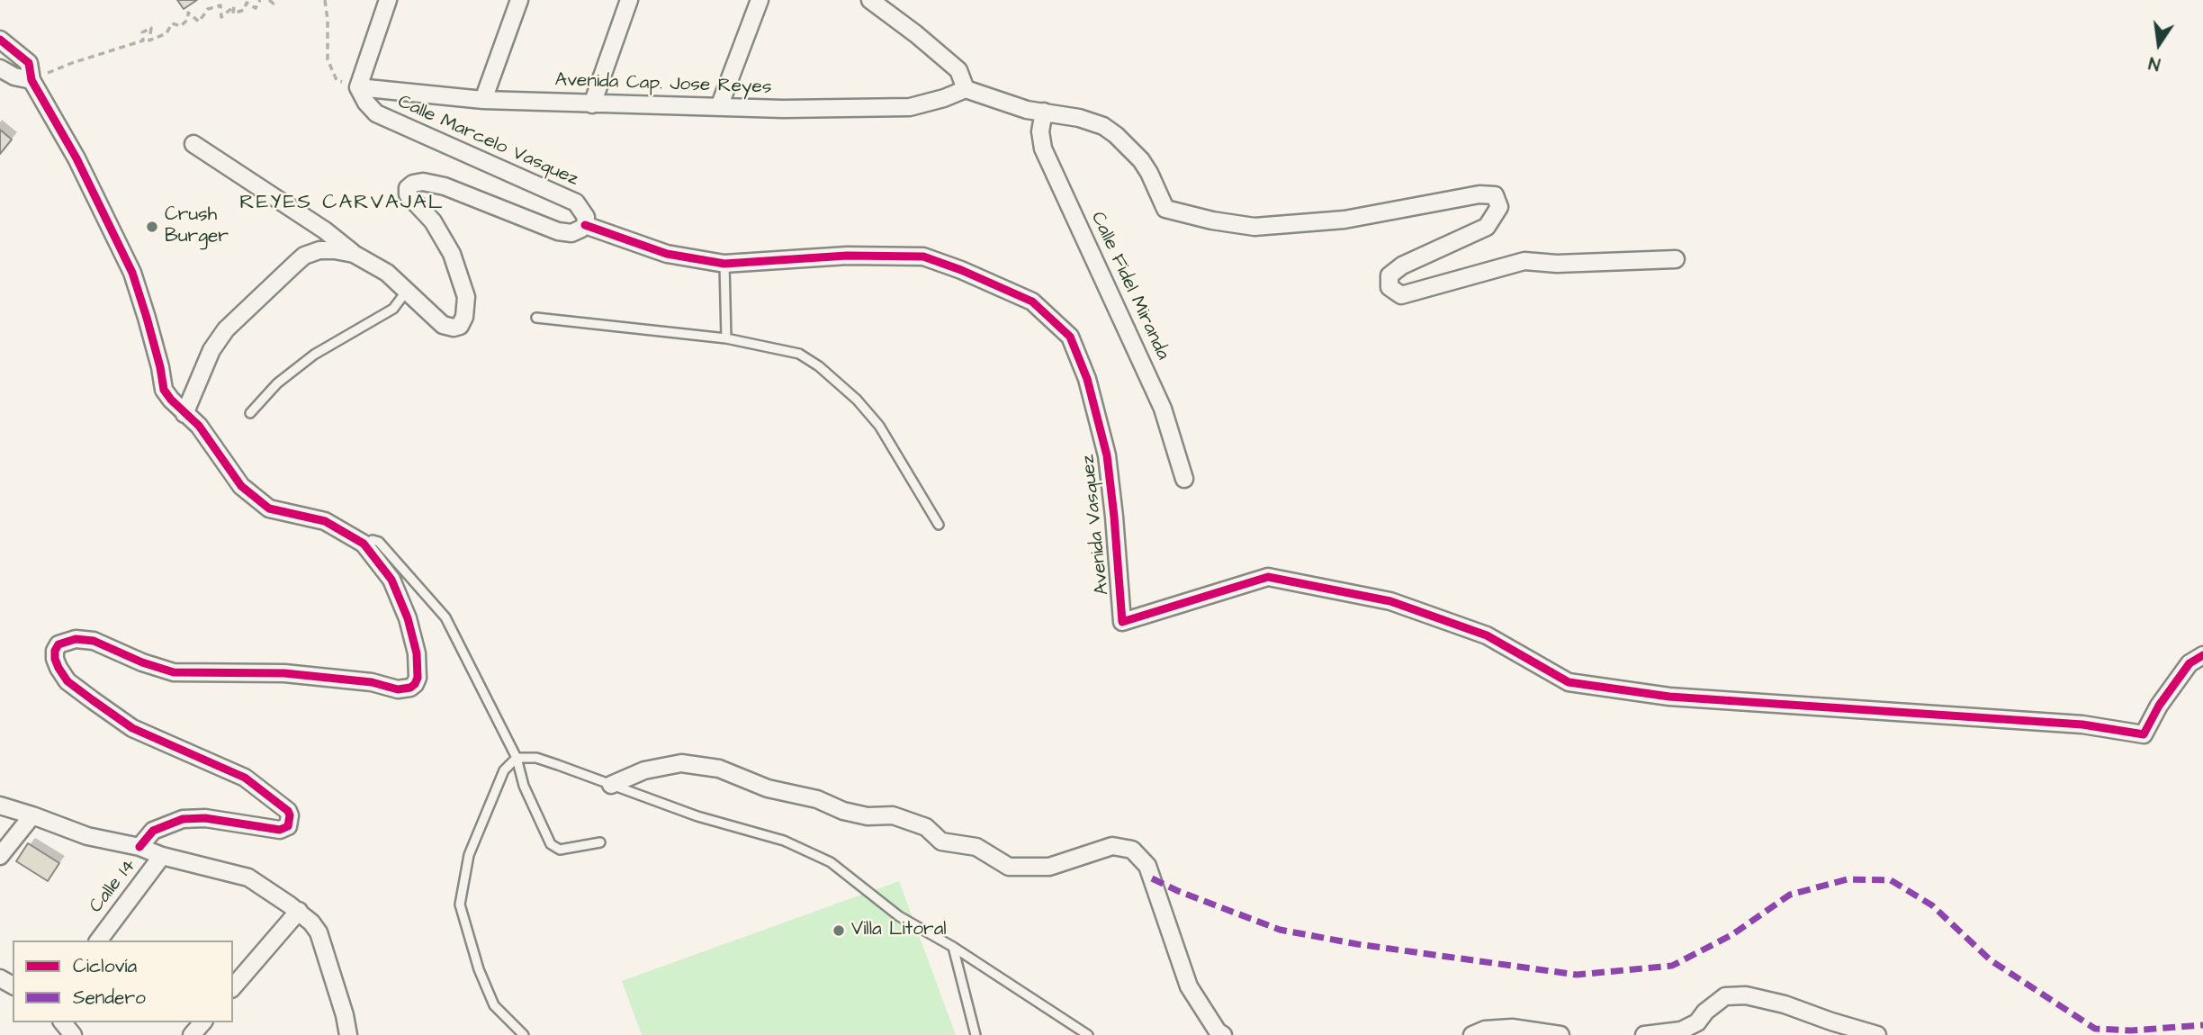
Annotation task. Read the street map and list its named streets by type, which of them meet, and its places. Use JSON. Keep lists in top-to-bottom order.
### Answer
{
  "streets": {
    "street": [
      "Avenida Cap. Jose Reyes",
      "Calle Marcelo Vasquez",
      "Calle Fidel Miranda",
      "Avenida Vasquez",
      "Calle 14"
    ]
  },
  "crossings": [
    ["Avenida Cap. Jose Reyes", "Calle Marcelo Vasquez"],
    ["Calle Marcelo Vasquez", "Avenida Vasquez"]
  ],
  "districts": ["REYES CARVAJAL"],
  "places": ["Crush Burger", "Villa Litoral"],
  "legend": ["Ciclovía", "Sendero"],
  "north": "bottom"
}
